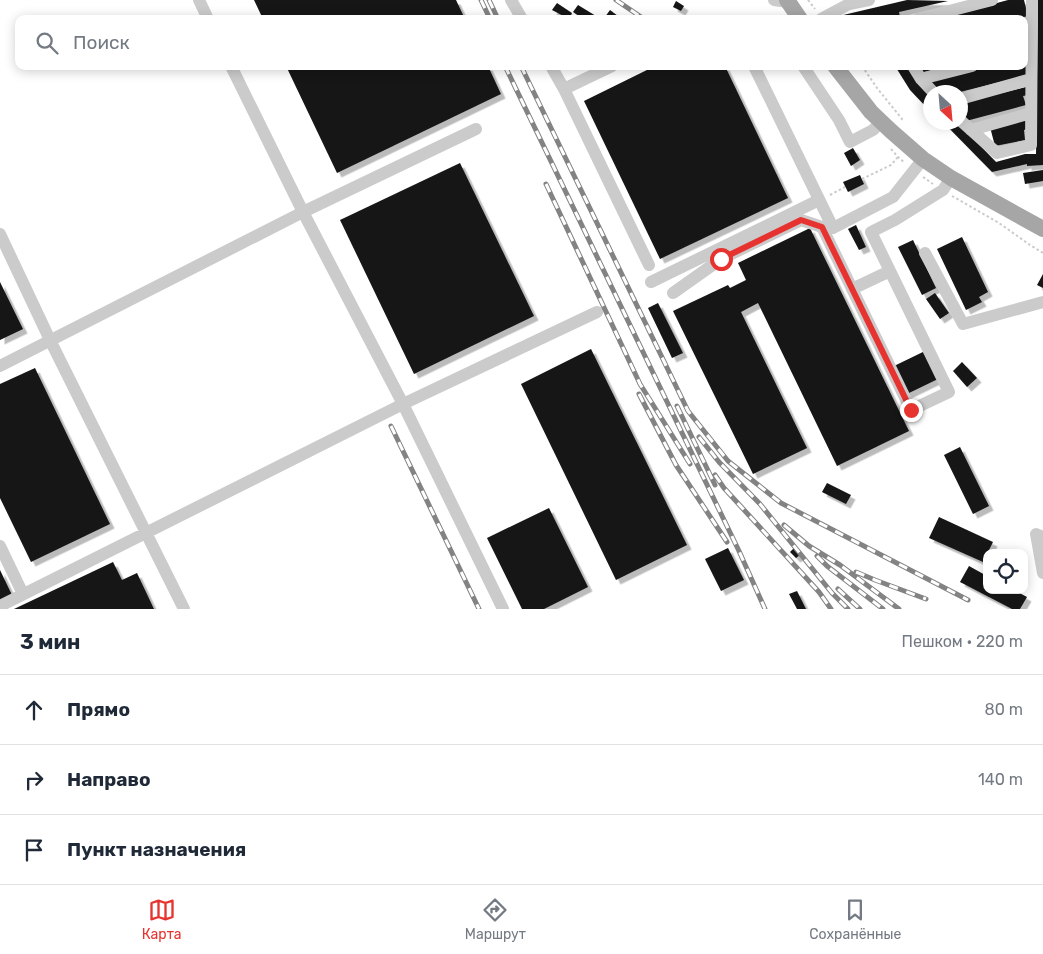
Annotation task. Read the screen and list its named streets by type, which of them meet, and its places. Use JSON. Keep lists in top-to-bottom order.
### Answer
{
  "north": "bottom right",
  "page": {
    "search": "Поиск",
    "heading": ["3 мин", "Пешком · 220 m"],
    "list": [
      ["Прямо", "80 m"],
      ["Направо", "140 m"],
      "Пункт назначения"
    ],
    "nav": ["Карта", "Маршрут", "Сохранённые"]
  }
}
